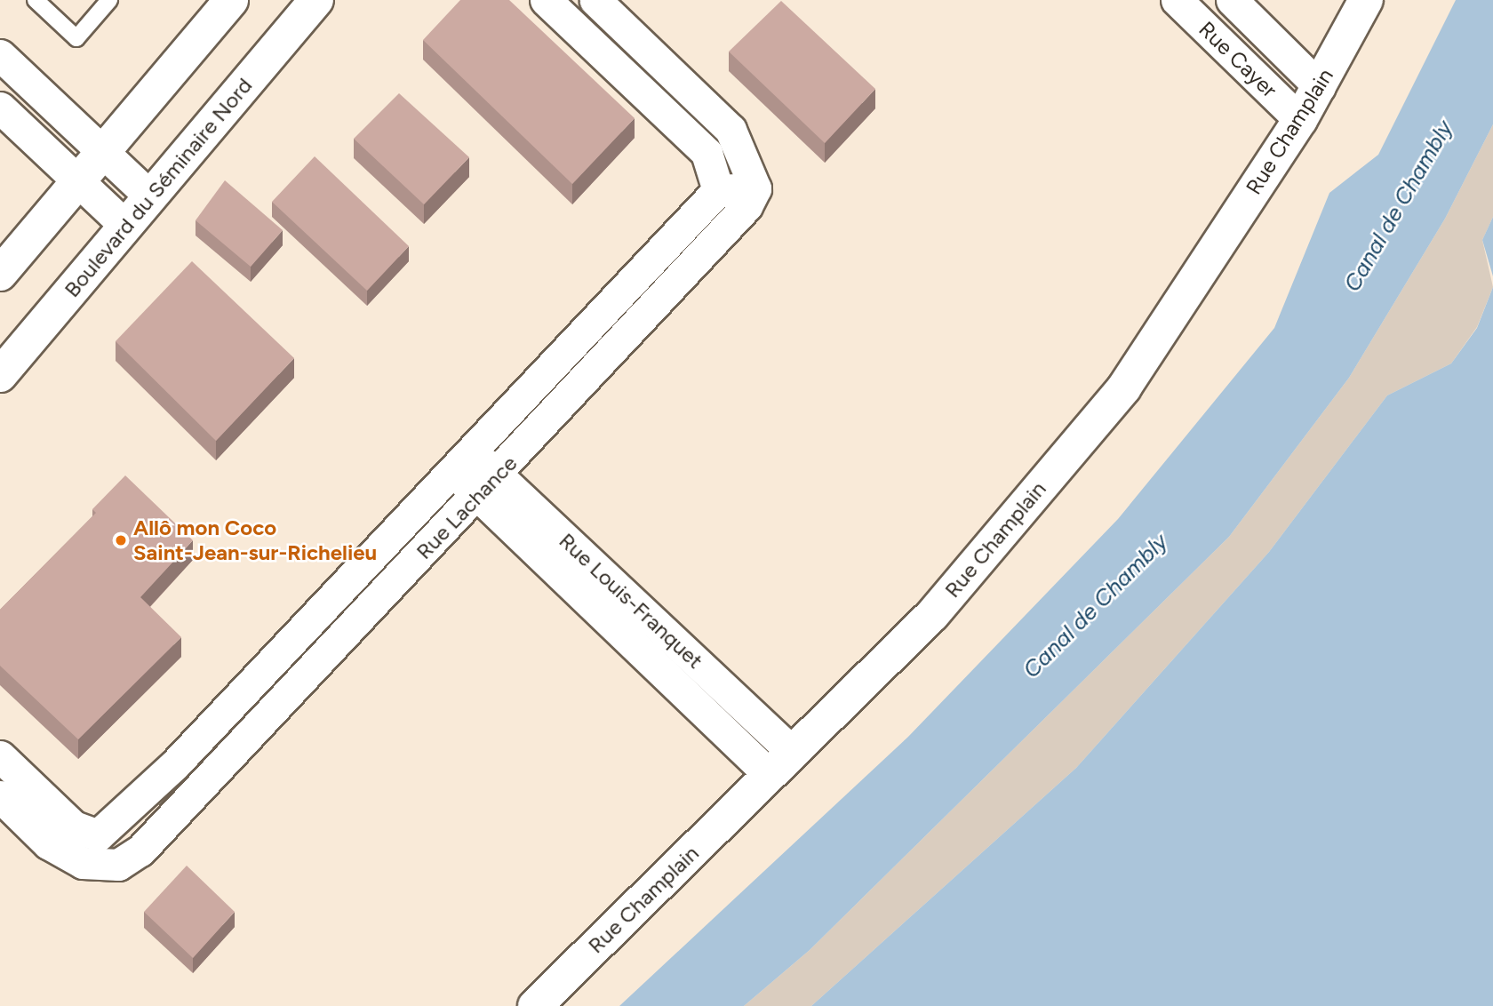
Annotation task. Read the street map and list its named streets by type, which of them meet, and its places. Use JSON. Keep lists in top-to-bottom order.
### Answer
{
  "streets": {
    "street": [
      "Rue Cayer",
      "Rue Champlain",
      "Boulevard du Séminaire Nord",
      "Rue Lachance",
      "Rue Louis-Franquet"
    ]
  },
  "crossings": [
    ["Rue Cayer", "Rue Champlain"],
    ["Rue Champlain", "Rue Louis-Franquet"],
    ["Rue Lachance", "Rue Louis-Franquet"]
  ],
  "water": ["Canal de Chambly"],
  "places": ["Allô mon Coco Saint-Jean-sur-Richelieu"]
}
